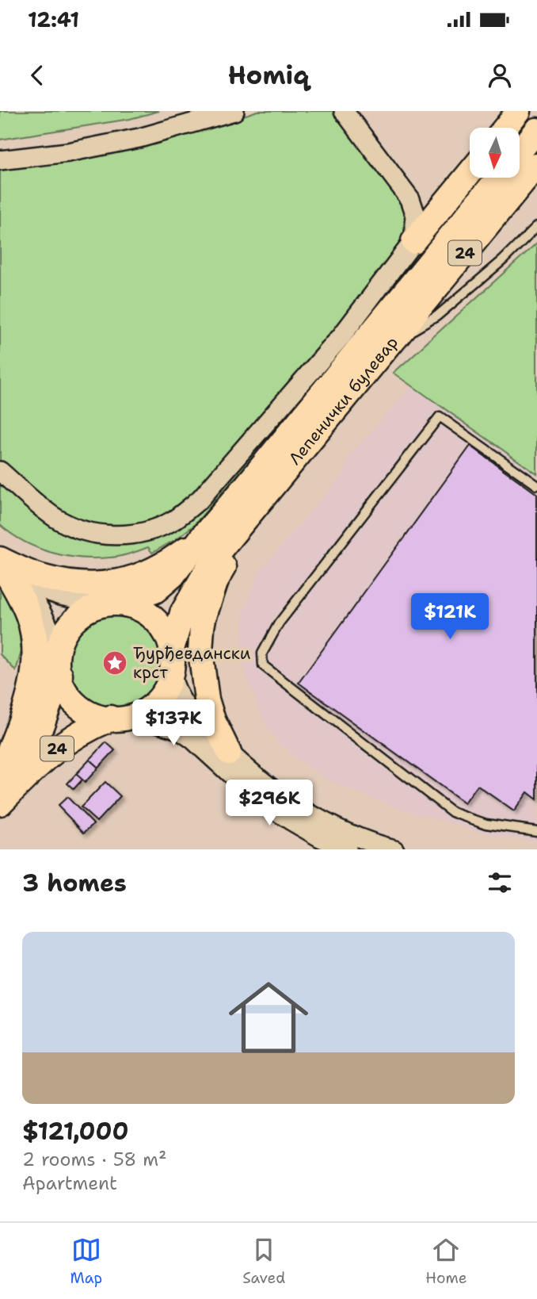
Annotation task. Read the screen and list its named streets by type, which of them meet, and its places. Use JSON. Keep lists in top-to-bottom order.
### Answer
{
  "streets": {
    "highway": ["24"],
    "main road": ["Лепенички булевар"]
  },
  "crossings": [
    ["24", "Лепенички булевар"]
  ],
  "places": {
    "place": ["Ђурђевдански крст"]
  },
  "north": "bottom",
  "page": {
    "status": "12:41",
    "header": "Homiq",
    "price": ["$121K", "$137K", "$296K"],
    "heading": "3 homes",
    "list": [
      {
        "name": "$121,000",
        "note": "2 rooms · 58 m² · Apartment"
      }
    ],
    "tabs": ["Map", "Saved", "Home"]
  }
}
